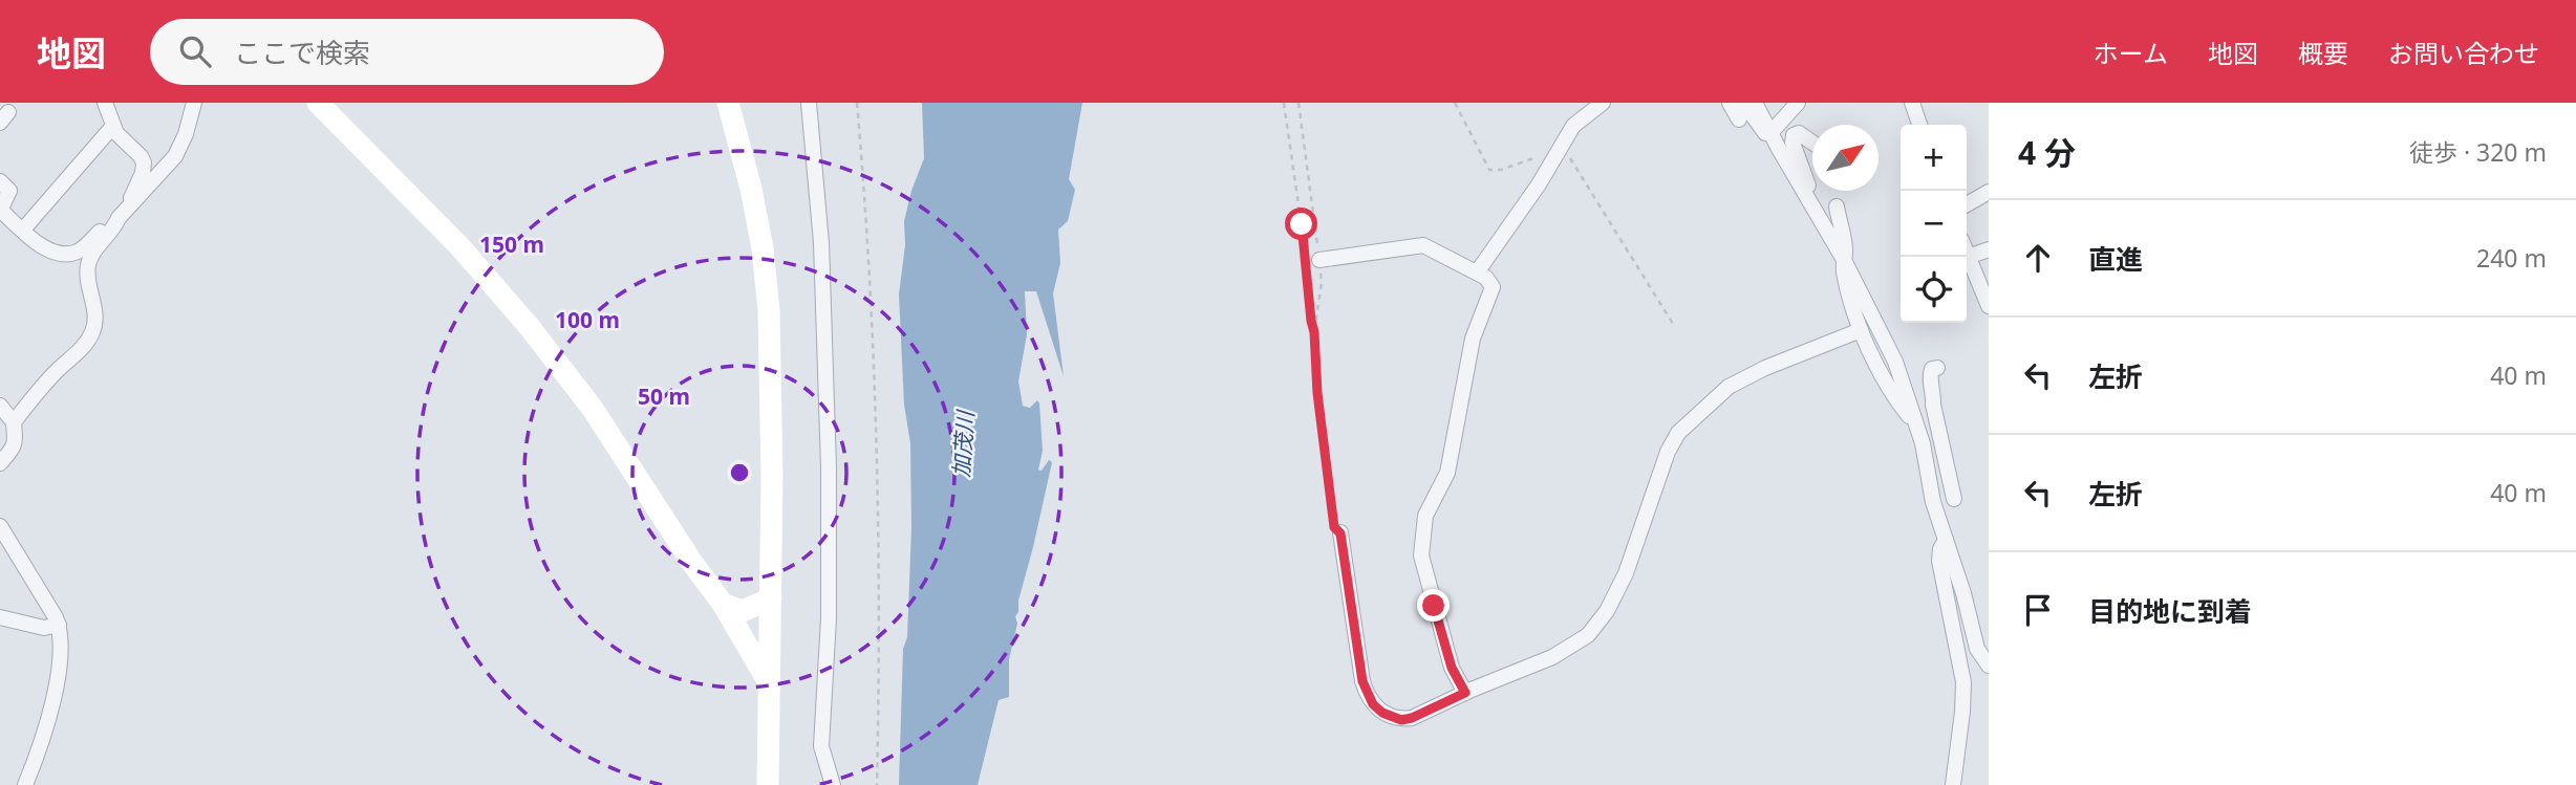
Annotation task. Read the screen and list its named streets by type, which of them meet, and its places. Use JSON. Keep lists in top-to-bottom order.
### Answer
{
  "water": ["加茂川"],
  "north": "top right",
  "page": {
    "header": "地図",
    "search": "ここで検索",
    "nav": [
      "ホーム",
      "地図",
      "概要",
      "お問い合わせ"
    ],
    "heading": ["4 分", "徒歩 · 320 m"],
    "map_buttons": ["+", "−"],
    "list": [
      ["直進", "240 m"],
      ["左折", "40 m"],
      ["左折", "40 m"],
      "目的地に到着"
    ]
  },
  "rings": ["150 m", "100 m", "50 m"]
}
